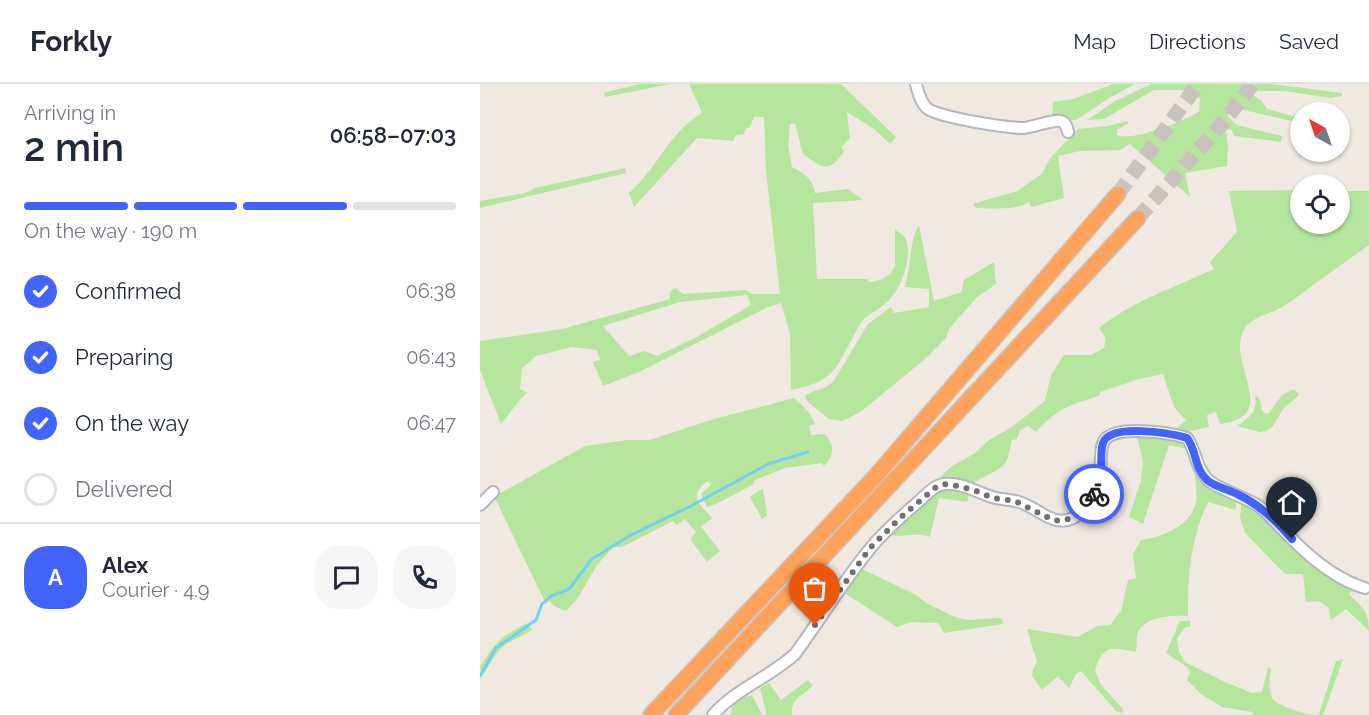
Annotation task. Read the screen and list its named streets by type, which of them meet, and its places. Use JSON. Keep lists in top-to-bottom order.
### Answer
{
  "north": "top left",
  "page": {
    "header": "Forkly",
    "nav": ["Map", "Directions", "Saved"],
    "heading": ["2 min", "Arriving in", "06:58–07:03"],
    "panel": ["Alex", "Courier · 4.9"],
    "bar": "On the way · 190 m",
    "list": [
      ["Confirmed", "06:38"],
      ["Preparing", "06:43"],
      ["On the way", "06:47"],
      "Delivered"
    ],
    "round": "A"
  }
}
